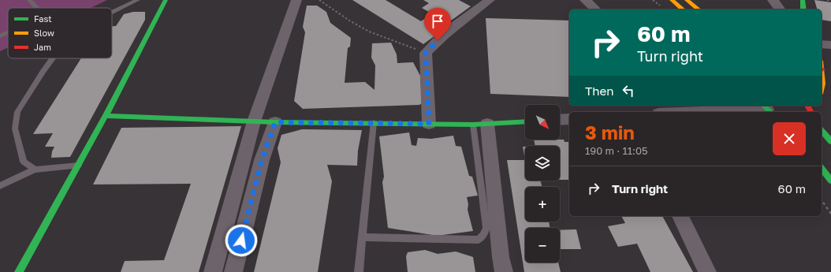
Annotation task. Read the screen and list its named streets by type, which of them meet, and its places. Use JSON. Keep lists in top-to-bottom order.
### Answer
{
  "legend": ["Fast", "Slow", "Jam"],
  "north": "bottom right",
  "page": {
    "turn": ["60 m", "Turn right"],
    "then": "Then",
    "map_buttons": ["+", "−"],
    "heading": ["3 min", "190 m · 11:05"],
    "list": [
      {
        "name": "Turn right",
        "value": "60 m"
      }
    ]
  }
}
